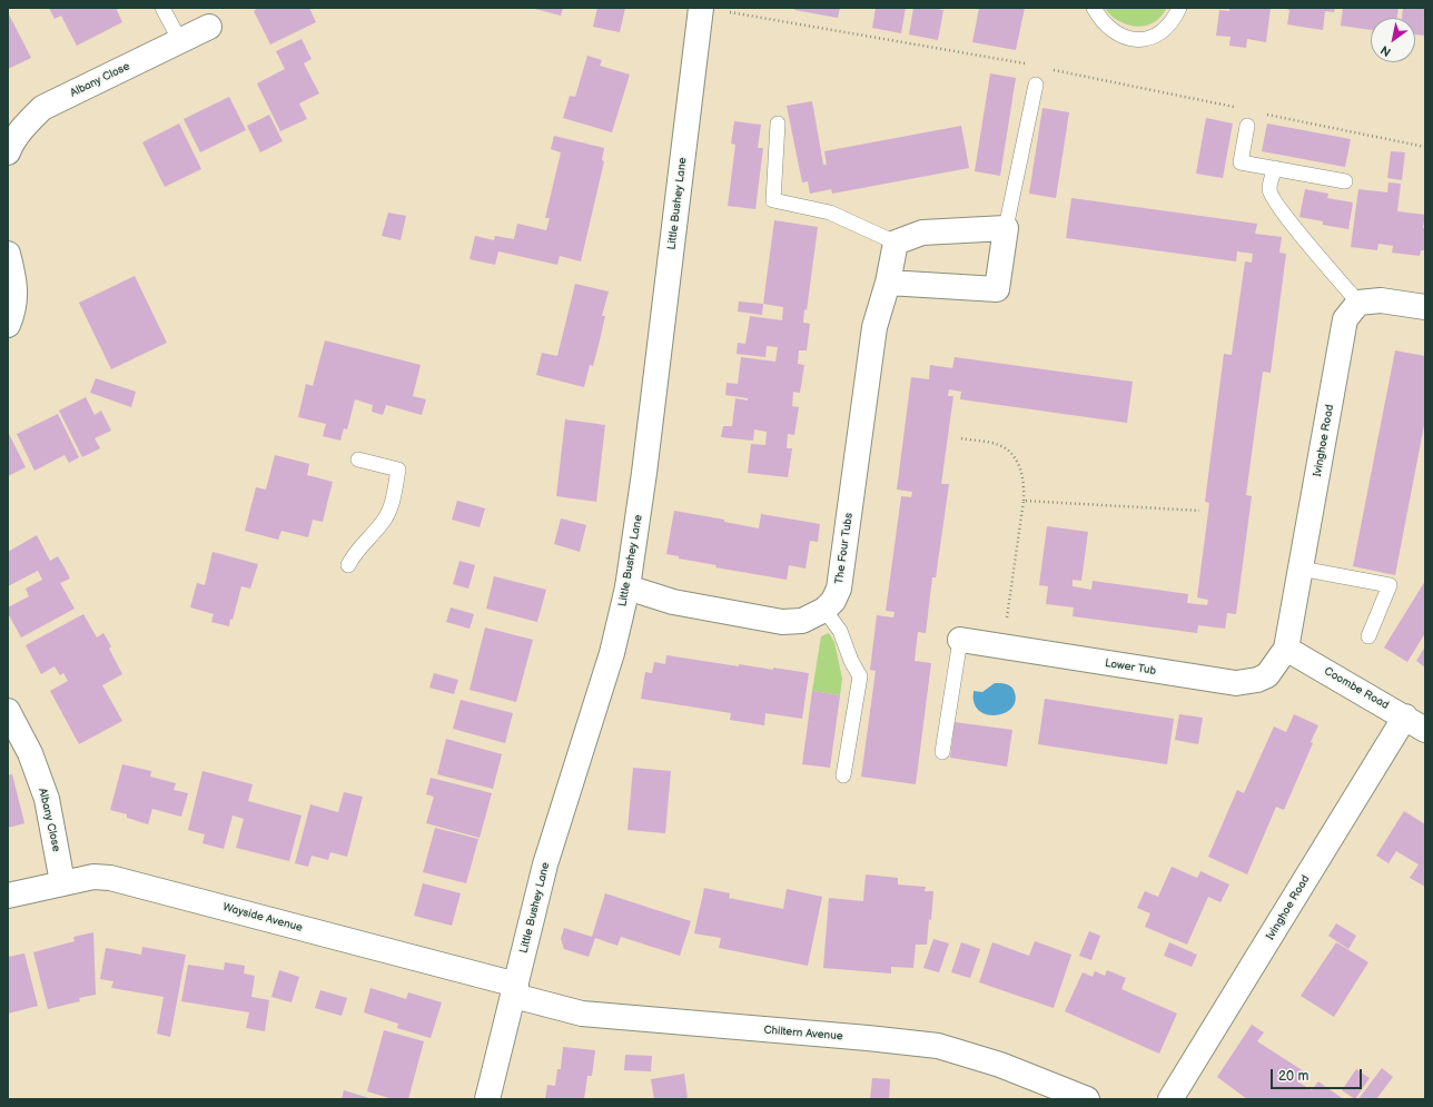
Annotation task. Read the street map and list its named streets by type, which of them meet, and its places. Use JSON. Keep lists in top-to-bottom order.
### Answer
{
  "streets": {
    "street": [
      "Albany Close",
      "Little Bushey Lane",
      "Ivinghoe Road",
      "The Four Tubs",
      "Lower Tub",
      "Coombe Road",
      "Wayside Avenue",
      "Chiltern Avenue"
    ]
  },
  "crossings": [
    ["Albany Close", "Wayside Avenue"],
    ["Little Bushey Lane", "The Four Tubs"],
    ["Little Bushey Lane", "Wayside Avenue"],
    ["Little Bushey Lane", "Chiltern Avenue"],
    ["Ivinghoe Road", "Lower Tub"],
    ["Ivinghoe Road", "Coombe Road"],
    ["Lower Tub", "Coombe Road"],
    ["Wayside Avenue", "Chiltern Avenue"]
  ],
  "scale_bar": "20 m",
  "north": "bottom left"
}
